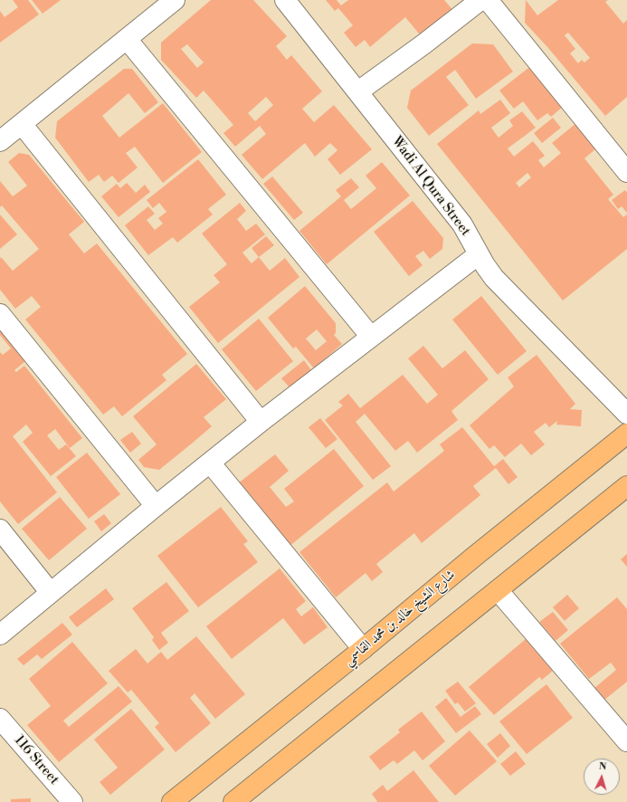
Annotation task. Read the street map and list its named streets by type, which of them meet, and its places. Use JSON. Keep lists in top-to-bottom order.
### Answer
{
  "streets": {
    "main road": ["شارع الشيخ خالد بن محمد القاسمي"],
    "street": ["Wadi Al Qura Street", "116 Street"]
  },
  "north": "top"
}
